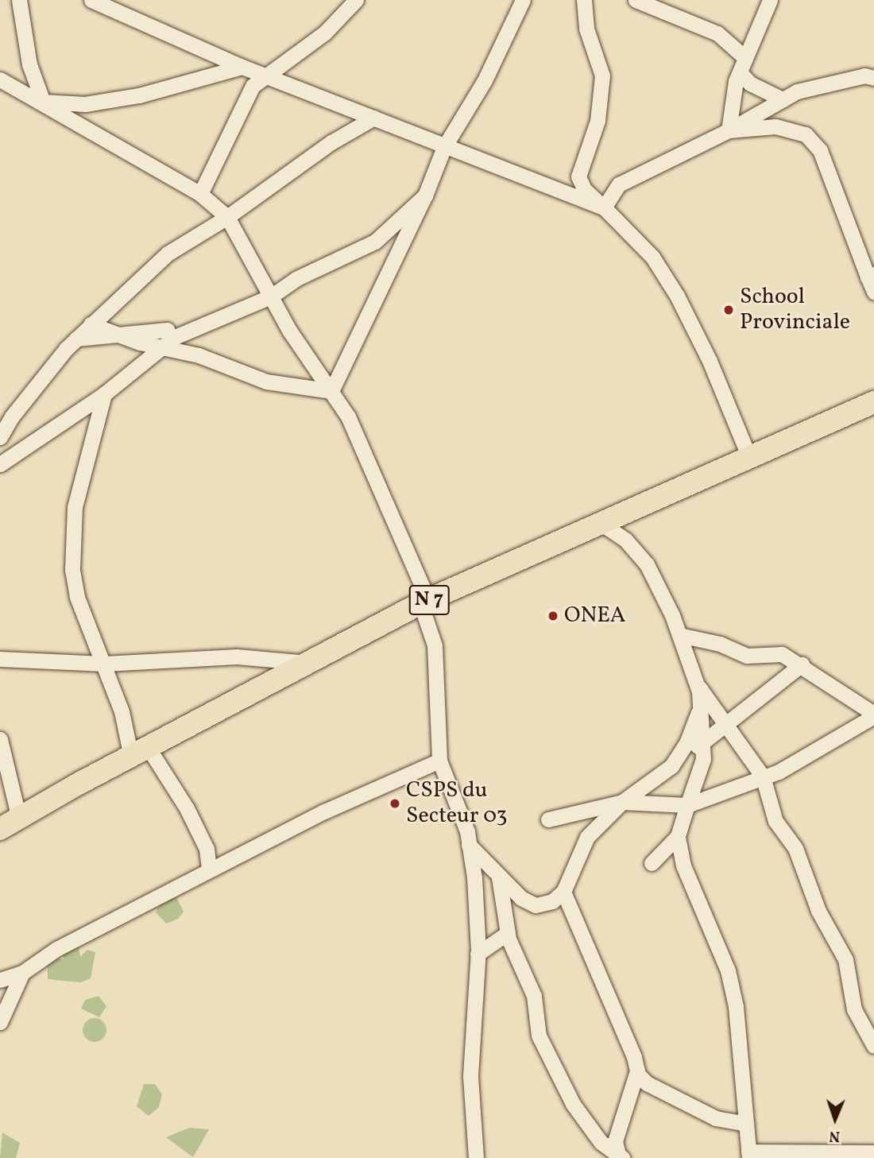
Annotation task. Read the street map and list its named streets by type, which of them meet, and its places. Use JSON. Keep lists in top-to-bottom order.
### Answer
{
  "streets": {
    "highway": ["N 7"]
  },
  "places": ["School Provinciale", "ONEA", "CSPS du Secteur 03"],
  "north": "bottom"
}
